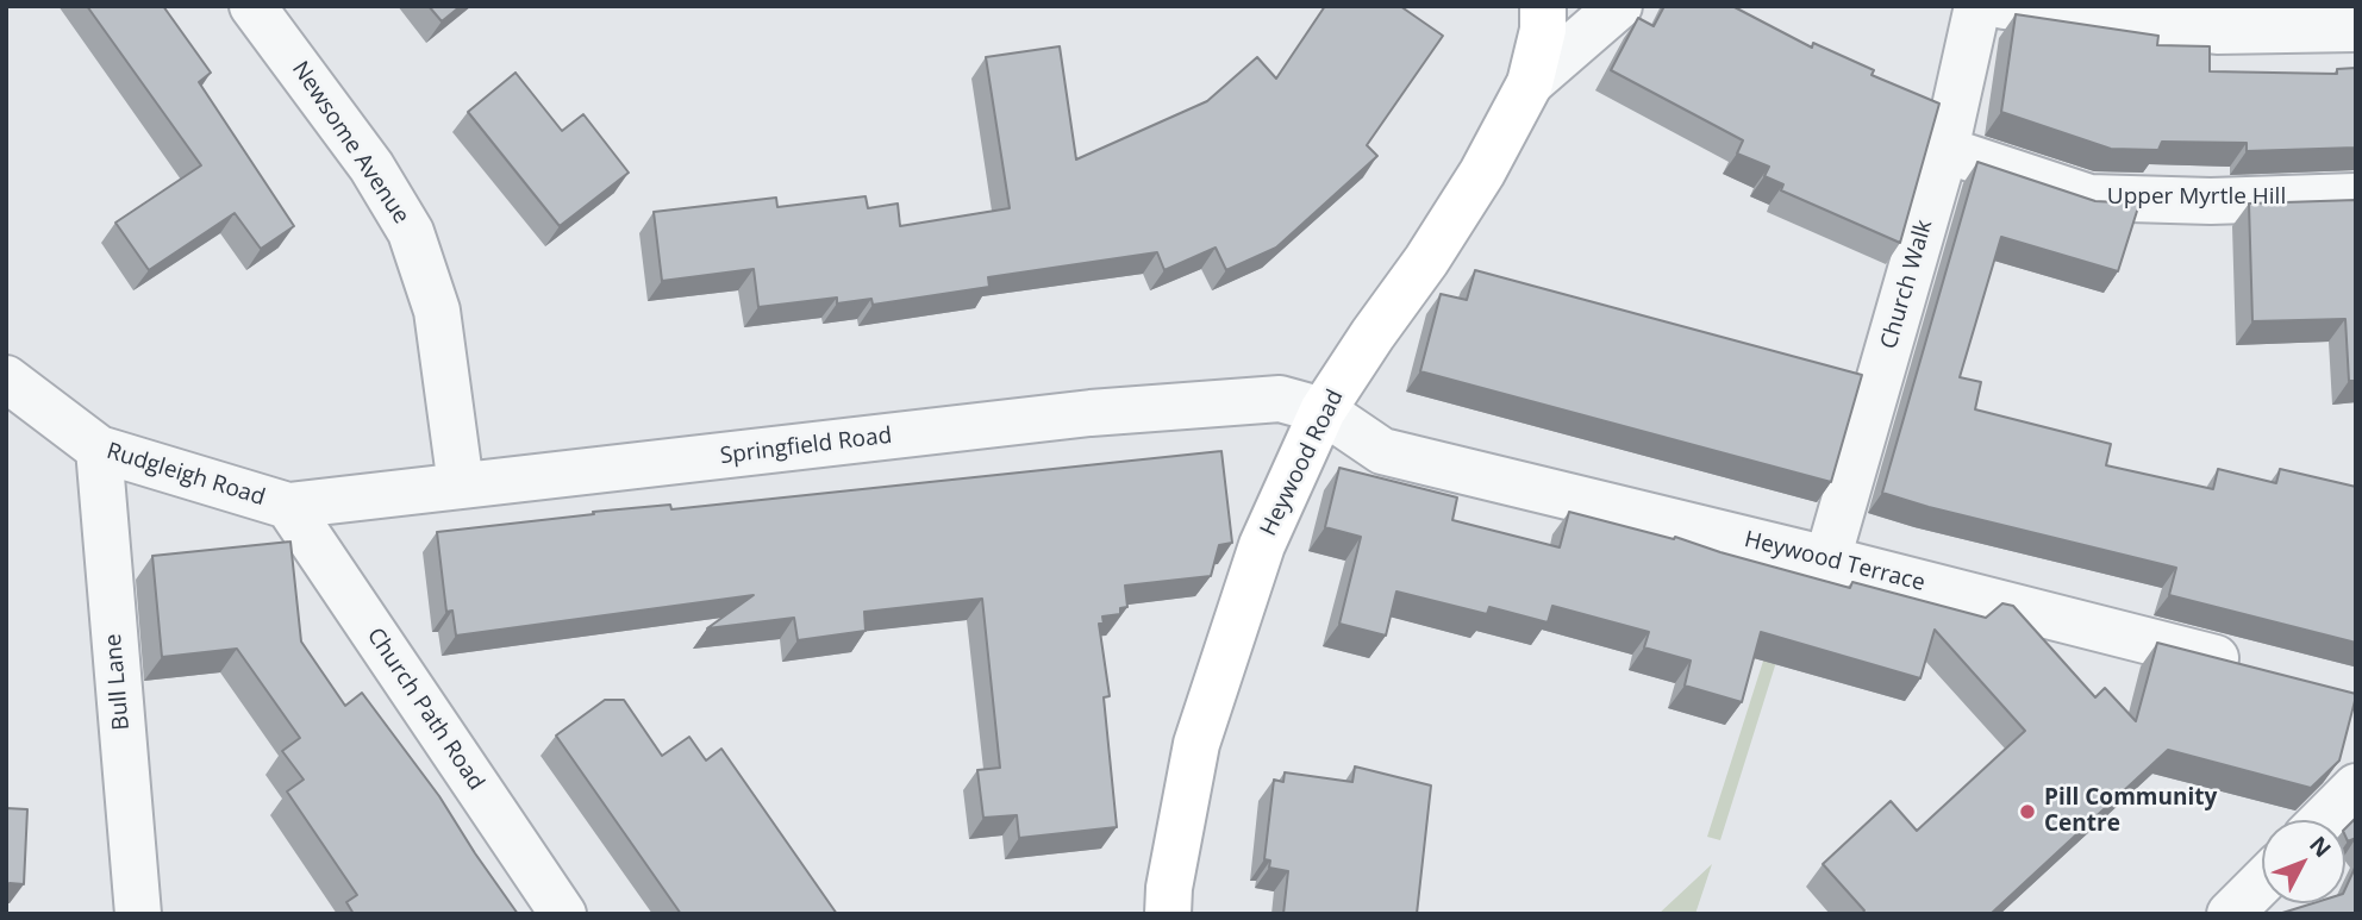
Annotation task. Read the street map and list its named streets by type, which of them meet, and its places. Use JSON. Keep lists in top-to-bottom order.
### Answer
{
  "streets": {
    "street": [
      "Newsome Avenue",
      "Upper Myrtle Hill",
      "Church Walk",
      "Springfield Road",
      "Heywood Road",
      "Rudgleigh Road",
      "Heywood Terrace",
      "Bull Lane",
      "Church Path Road"
    ]
  },
  "crossings": [
    ["Newsome Avenue", "Springfield Road"],
    ["Upper Myrtle Hill", "Church Walk"],
    ["Church Walk", "Heywood Terrace"],
    ["Springfield Road", "Heywood Road"],
    ["Springfield Road", "Rudgleigh Road"],
    ["Springfield Road", "Heywood Terrace"],
    ["Springfield Road", "Church Path Road"],
    ["Heywood Road", "Heywood Terrace"],
    ["Rudgleigh Road", "Bull Lane"],
    ["Rudgleigh Road", "Church Path Road"]
  ],
  "places": ["Pill Community Centre"],
  "north": "top right"
}
